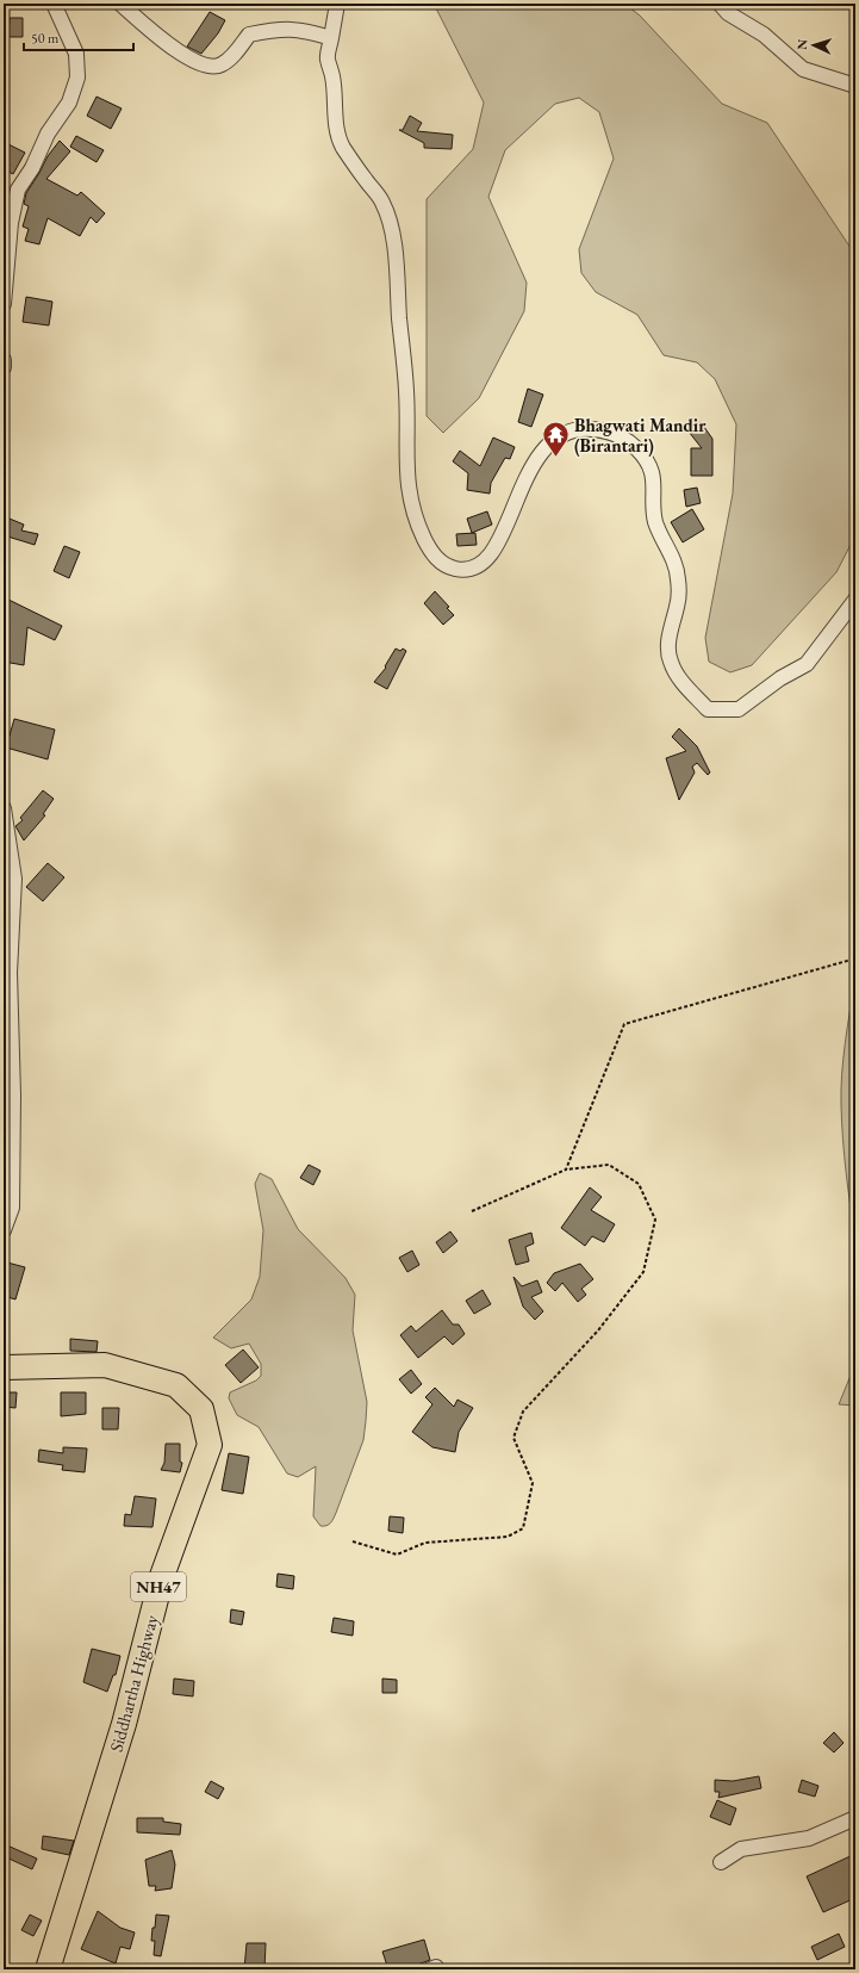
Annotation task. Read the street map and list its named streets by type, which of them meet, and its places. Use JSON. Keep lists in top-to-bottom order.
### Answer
{
  "streets": {
    "highway": ["NH47", "Siddhartha Highway"]
  },
  "places": {
    "temple": ["Bhagwati Mandir (Birantari)"]
  },
  "scale_bar": "50 m",
  "north": "left"
}
